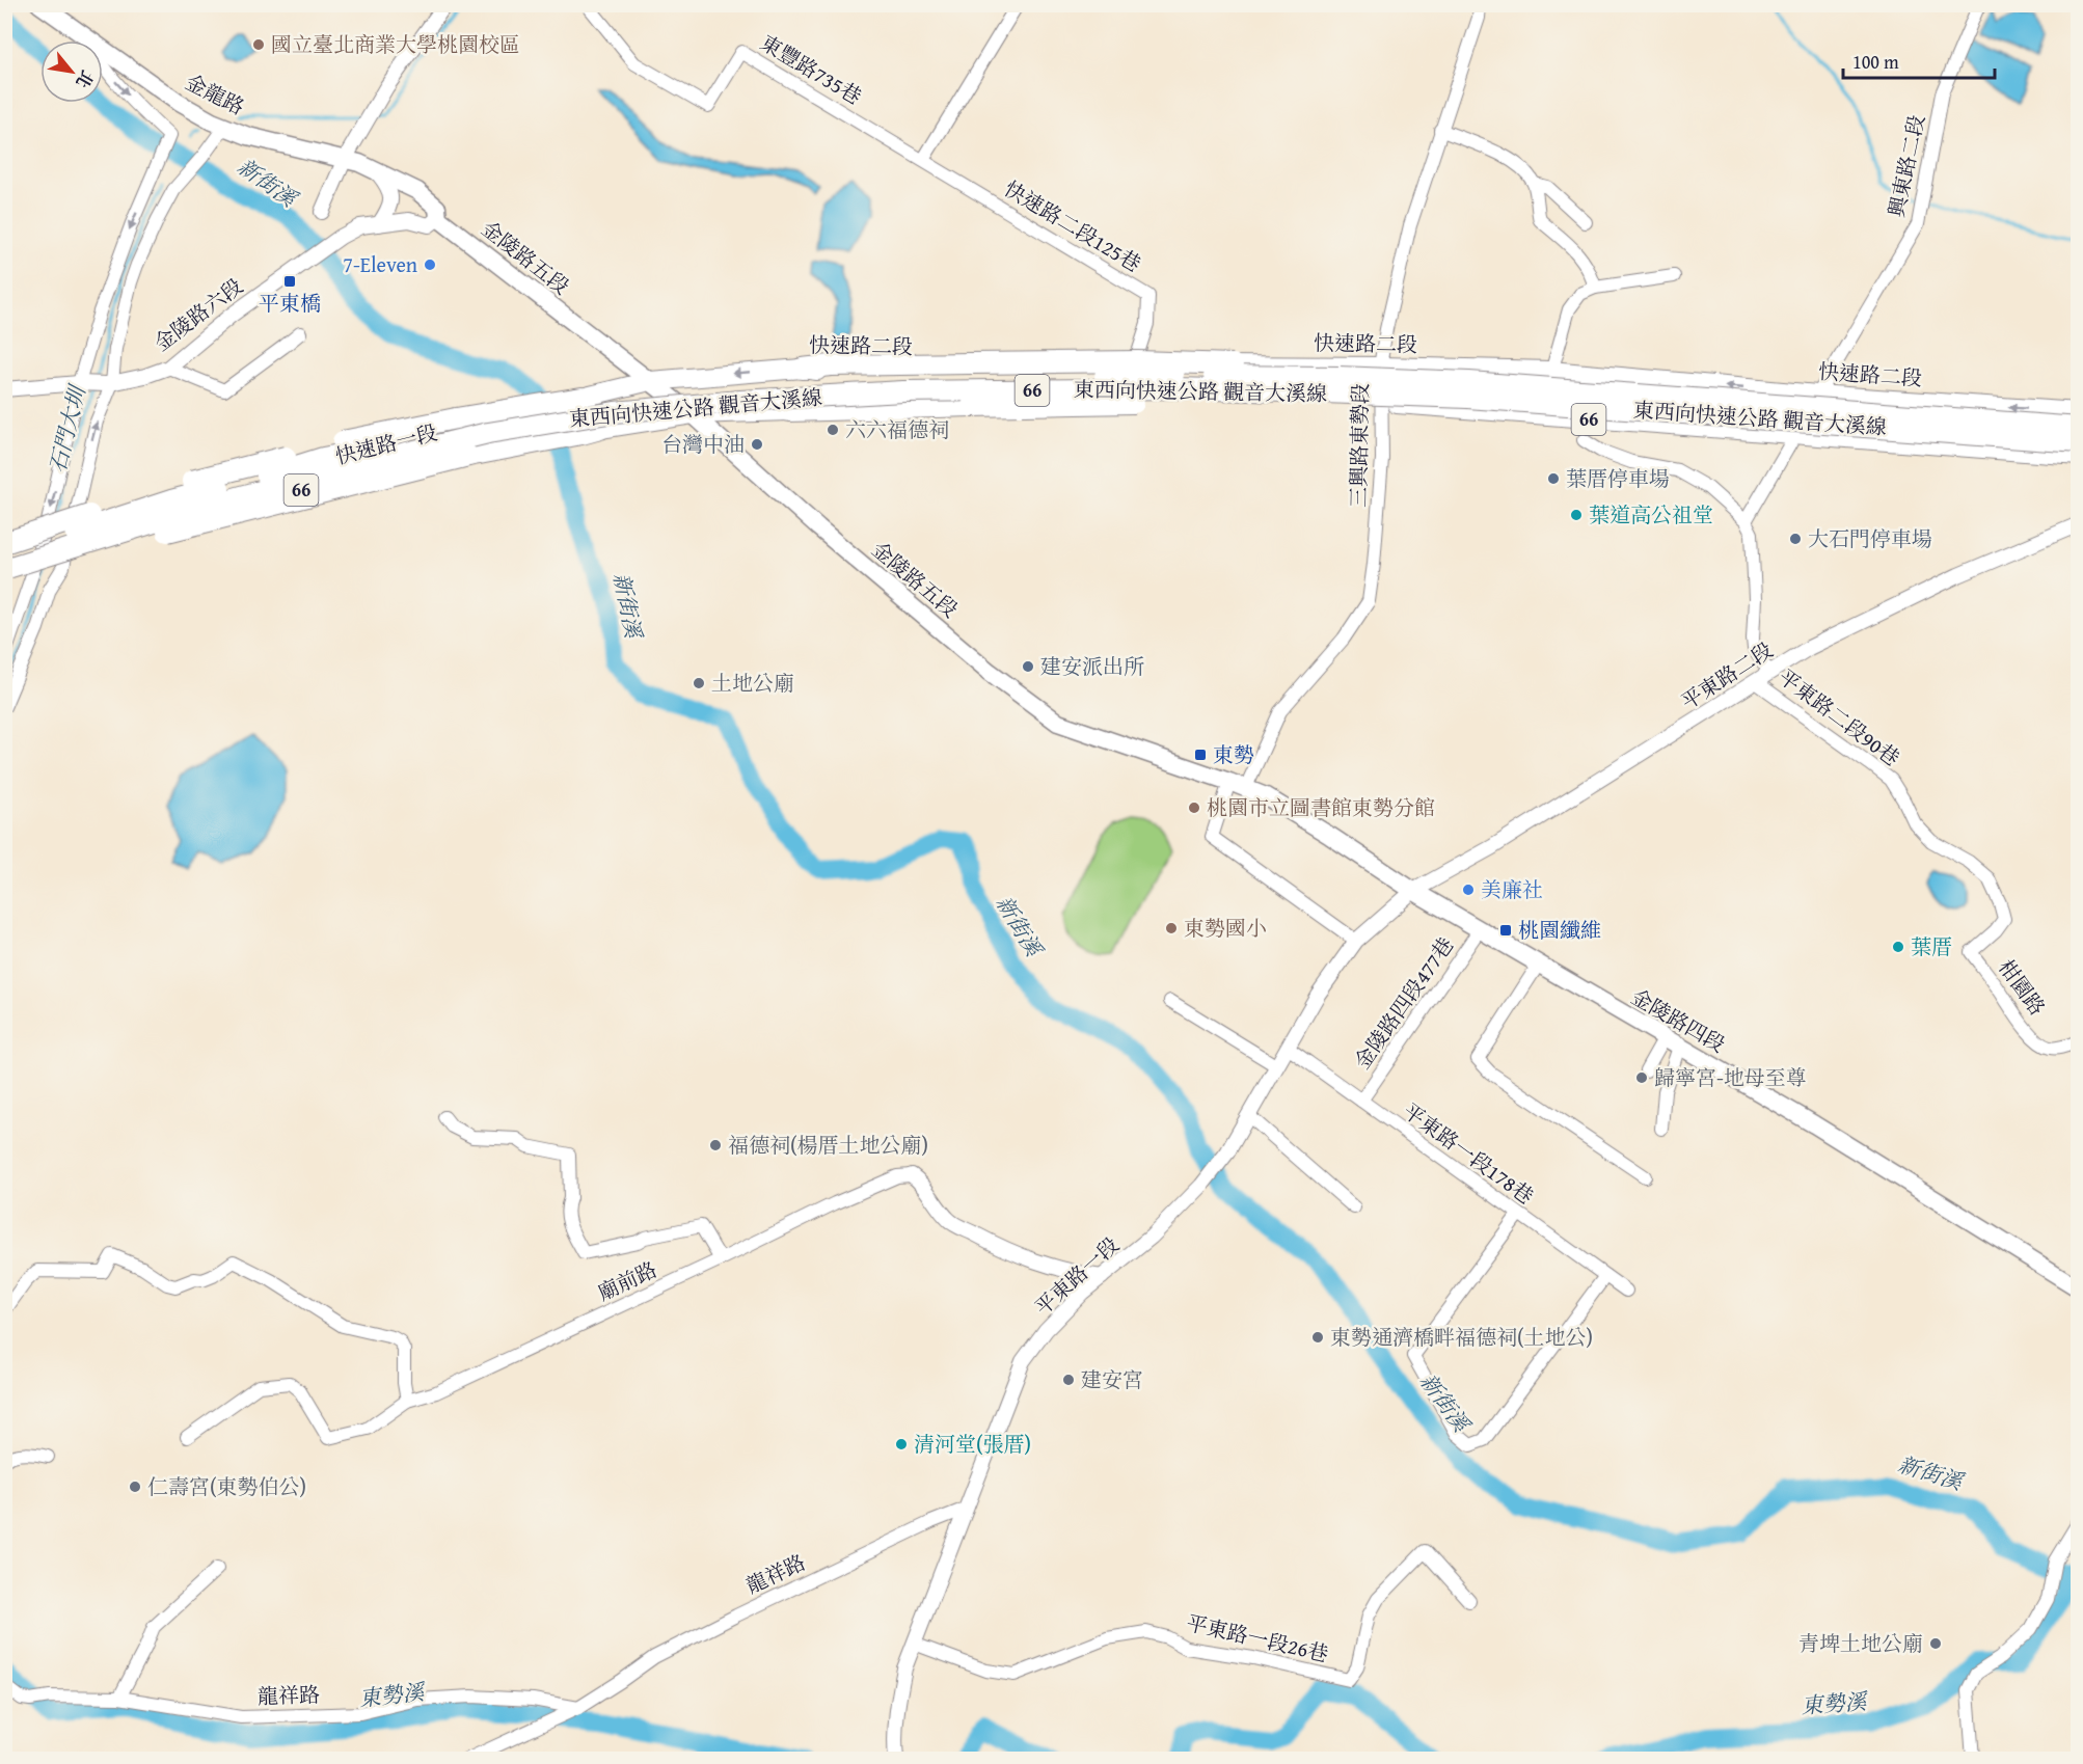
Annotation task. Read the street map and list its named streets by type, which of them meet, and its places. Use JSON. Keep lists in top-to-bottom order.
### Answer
{
  "streets": {
    "highway": ["66", "東西向快速公路 觀音大溪線"],
    "main road": [
      "金龍路",
      "金陵路五段",
      "快速路二段",
      "快速路一段",
      "金陵路四段"
    ],
    "street": [
      "東豐路735巷",
      "興東路二段",
      "快速路二段125巷",
      "金陵路六段",
      "三興路東勢段",
      "平東路二段",
      "平東路二段90巷",
      "柑園路",
      "金陵路四段477巷",
      "平東路一段178巷",
      "平東路一段",
      "廟前路",
      "龍祥路",
      "平東路一段26巷"
    ]
  },
  "crossings": [
    ["東豐路735巷", "快速路二段125巷"],
    ["金龍路", "金陵路五段"],
    ["興東路二段", "快速路二段"],
    ["興東路二段", "66"],
    ["金陵路五段", "快速路二段"],
    ["金陵路五段", "66"],
    ["金陵路五段", "三興路東勢段"],
    ["金陵路五段", "平東路二段"],
    ["金陵路五段", "金陵路四段"],
    ["金陵路五段", "平東路一段"],
    ["快速路二段", "66"],
    ["快速路二段", "三興路東勢段"],
    ["66", "快速路一段"],
    ["66", "三興路東勢段"],
    ["三興路東勢段", "平東路一段"],
    ["平東路二段", "平東路二段90巷"],
    ["平東路二段", "金陵路四段"],
    ["平東路二段", "平東路一段"],
    ["平東路二段90巷", "柑園路"],
    ["金陵路四段477巷", "金陵路四段"],
    ["金陵路四段477巷", "平東路一段178巷"],
    ["金陵路四段", "平東路一段"],
    ["平東路一段178巷", "平東路一段"],
    ["平東路一段", "廟前路"],
    ["平東路一段", "龍祥路"],
    ["平東路一段", "平東路一段26巷"]
  ],
  "water": ["新街溪", "石門大圳", "東勢溪"],
  "places": {
    "other": [
      "國立臺北商業大學桃園校區",
      "7-Eleven",
      "六六福德祠",
      "台灣中油",
      "葉厝停車場",
      "葉道高公祖堂",
      "大石門停車場",
      "建安派出所",
      "土地公廟",
      "桃園市立圖書館東勢分館",
      "美廉社",
      "東勢國小",
      "葉厝",
      "歸寧宮-地母至尊",
      "福德祠(楊厝土地公廟)",
      "東勢通濟橋畔福德祠(土地公)",
      "建安宮",
      "清河堂(張厝)",
      "仁壽宮(東勢伯公)",
      "青埤土地公廟"
    ],
    "transit": ["平東橋", "東勢", "桃園纖維"]
  },
  "scale_bar": "100 m",
  "north": "bottom right"
}
